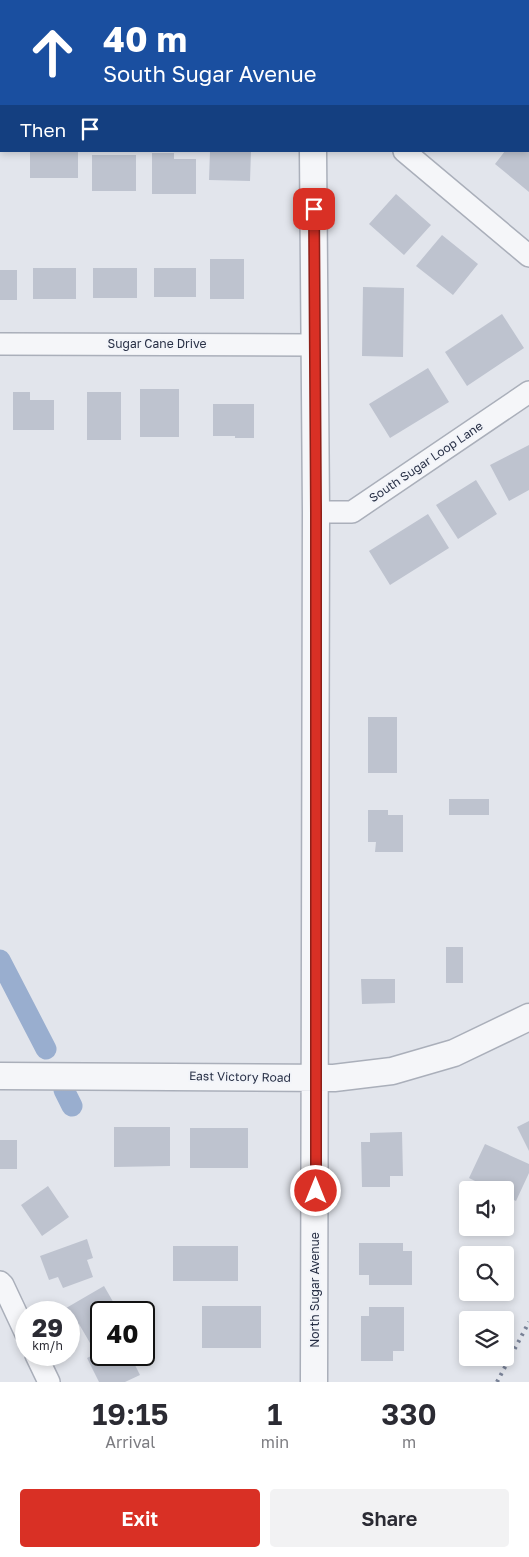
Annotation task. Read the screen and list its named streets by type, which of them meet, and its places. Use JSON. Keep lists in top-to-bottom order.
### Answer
{
  "streets": {
    "street": [
      "Sugar Cane Drive",
      "South Sugar Loop Lane",
      "East Victory Road",
      "North Sugar Avenue"
    ]
  },
  "crossings": [
    ["Sugar Cane Drive", "North Sugar Avenue"],
    ["South Sugar Loop Lane", "North Sugar Avenue"],
    ["East Victory Road", "North Sugar Avenue"]
  ],
  "page": {
    "turn": ["40 m", "South Sugar Avenue"],
    "then": "Then",
    "speed": "29 km/h",
    "limit": "40",
    "eta": [
      "19:15",
      "Arrival",
      "1",
      "min",
      "330",
      "m"
    ],
    "buttons": ["Exit", "Share"]
  }
}
